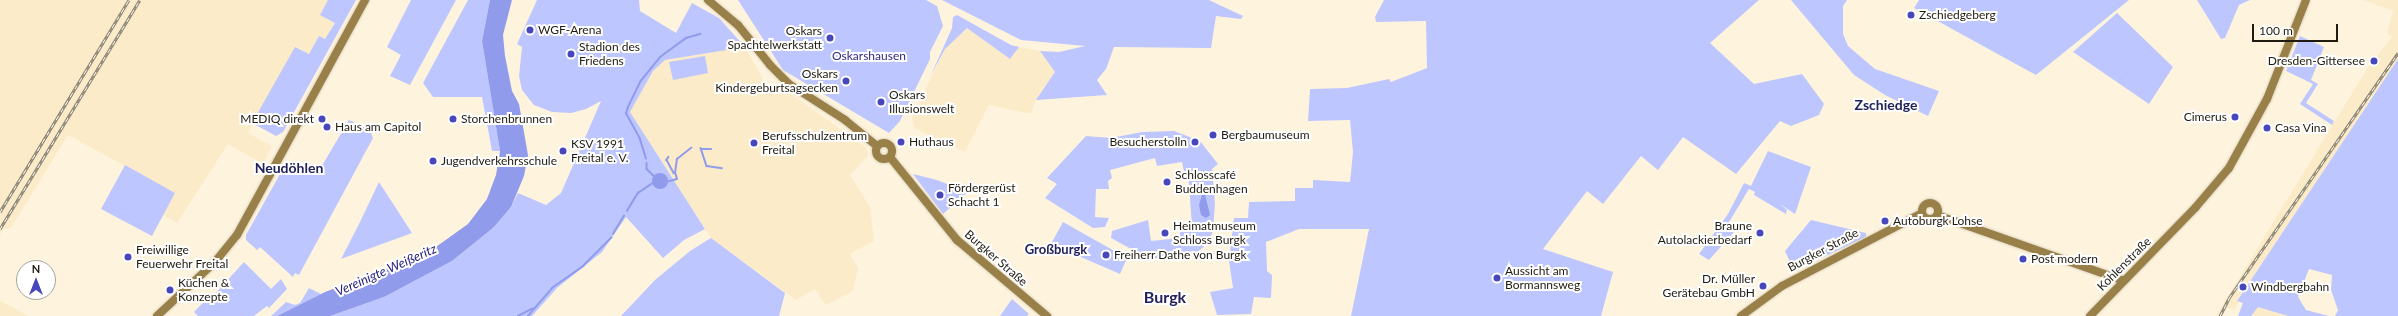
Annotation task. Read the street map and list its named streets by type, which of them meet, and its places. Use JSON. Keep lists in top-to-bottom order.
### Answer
{
  "streets": {
    "main road": ["Burgker Straße", "Kohlenstraße"]
  },
  "crossings": [
    ["Burgker Straße", "Kohlenstraße"]
  ],
  "districts": [
    "Zschiedge",
    "Neudöhlen",
    "Großburgk",
    "Burgk"
  ],
  "water": ["Vereinigte Weißeritz"],
  "parks": ["Oskarshausen"],
  "places": [
    "Zschiedgeberg",
    "WGF-Arena",
    "Oskars Spachtelwerkstatt",
    "Stadion des Friedens",
    "Dresden-Gittersee",
    "Oskars Kindergeburtsagsecken",
    "Oskars Illusionswelt",
    "Cimerus",
    "MEDIQ direkt",
    "Storchenbrunnen",
    "Haus am Capitol",
    "Casa Vina",
    "Bergbaumuseum",
    "Huthaus",
    "Besucherstolln",
    "Berufsschulzentrum Freital",
    "KSV 1991 Freital e. V.",
    "Jugendverkehrsschule",
    "Schlosscafé Buddenhagen",
    "Fördergerüst Schacht 1",
    "Autoburgk Lohse",
    "Heimatmuseum Schloss Burgk",
    "Braune Autolackierbedarf",
    "Freiherr Dathe von Burgk",
    "Freiwillige Feuerwehr Freital",
    "Post modern",
    "Aussicht am Bormannsweg",
    "Dr. Müller Gerätebau GmbH",
    "Windbergbahn",
    "Küchen & Konzepte"
  ],
  "scale_bar": "100 m",
  "north": "top"
}
